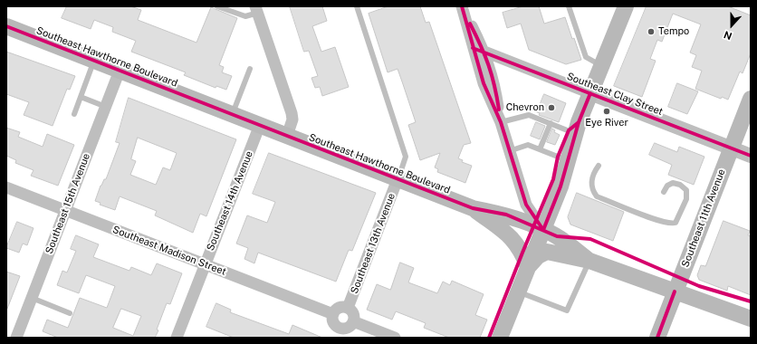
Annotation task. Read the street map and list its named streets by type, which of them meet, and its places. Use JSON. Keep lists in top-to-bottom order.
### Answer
{
  "streets": {
    "main road": ["Southeast Hawthorne Boulevard", "Southeast 11th Avenue"],
    "street": [
      "Southeast Clay Street",
      "Southeast 14th Avenue",
      "Southeast 15th Avenue",
      "Southeast 13th Avenue",
      "Southeast Madison Street"
    ]
  },
  "crossings": [
    ["Southeast Hawthorne Boulevard", "Southeast 14th Avenue"],
    ["Southeast Hawthorne Boulevard", "Southeast 15th Avenue"],
    ["Southeast Hawthorne Boulevard", "Southeast 11th Avenue"],
    ["Southeast Hawthorne Boulevard", "Southeast 13th Avenue"],
    ["Southeast Clay Street", "Southeast 11th Avenue"],
    ["Southeast 14th Avenue", "Southeast Madison Street"],
    ["Southeast 15th Avenue", "Southeast Madison Street"],
    ["Southeast 13th Avenue", "Southeast Madison Street"]
  ],
  "places": ["Tempo", "Chevron", "Eye River"],
  "north": "bottom"
}
